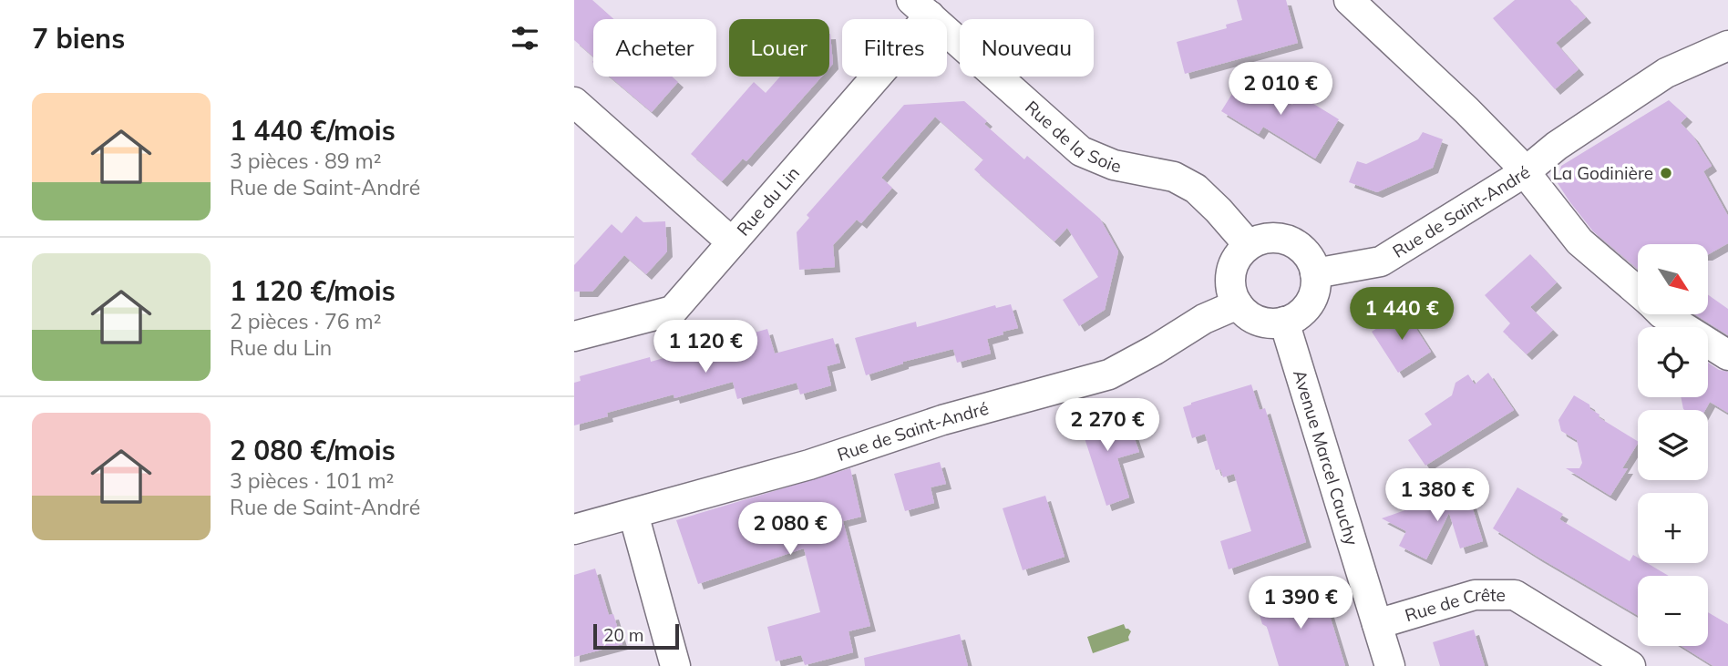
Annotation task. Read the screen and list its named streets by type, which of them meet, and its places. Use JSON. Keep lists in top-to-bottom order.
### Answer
{
  "streets": {
    "street": [
      "Rue de la Soie",
      "Rue du Lin",
      "Rue de Saint-André",
      "Avenue Marcel Cauchy",
      "Rue de Crête"
    ]
  },
  "crossings": [
    ["Rue de la Soie", "Rue du Lin"],
    ["Rue de la Soie", "Rue de Saint-André"],
    ["Rue de la Soie", "Avenue Marcel Cauchy"],
    ["Rue de Saint-André", "Avenue Marcel Cauchy"],
    ["Avenue Marcel Cauchy", "Rue de Crête"]
  ],
  "places": ["La Godinière"],
  "scale_bar": "20 m",
  "north": "bottom right",
  "page": {
    "heading": "7 biens",
    "chip": [
      "Acheter",
      "Louer",
      "Filtres",
      "Nouveau"
    ],
    "price": [
      "2 010 €",
      "1 440 €",
      "1 120 €",
      "2 270 €",
      "1 380 €",
      "2 080 €",
      "1 390 €"
    ],
    "list": [
      {
        "name": "1 440 €/mois",
        "note": "3 pièces · 89 m² · Rue de Saint-André"
      },
      {
        "name": "1 120 €/mois",
        "note": "2 pièces · 76 m² · Rue du Lin"
      },
      {
        "name": "2 080 €/mois",
        "note": "3 pièces · 101 m² · Rue de Saint-André"
      }
    ],
    "map_buttons": ["+", "−"],
    "scale": "20 m"
  }
}
